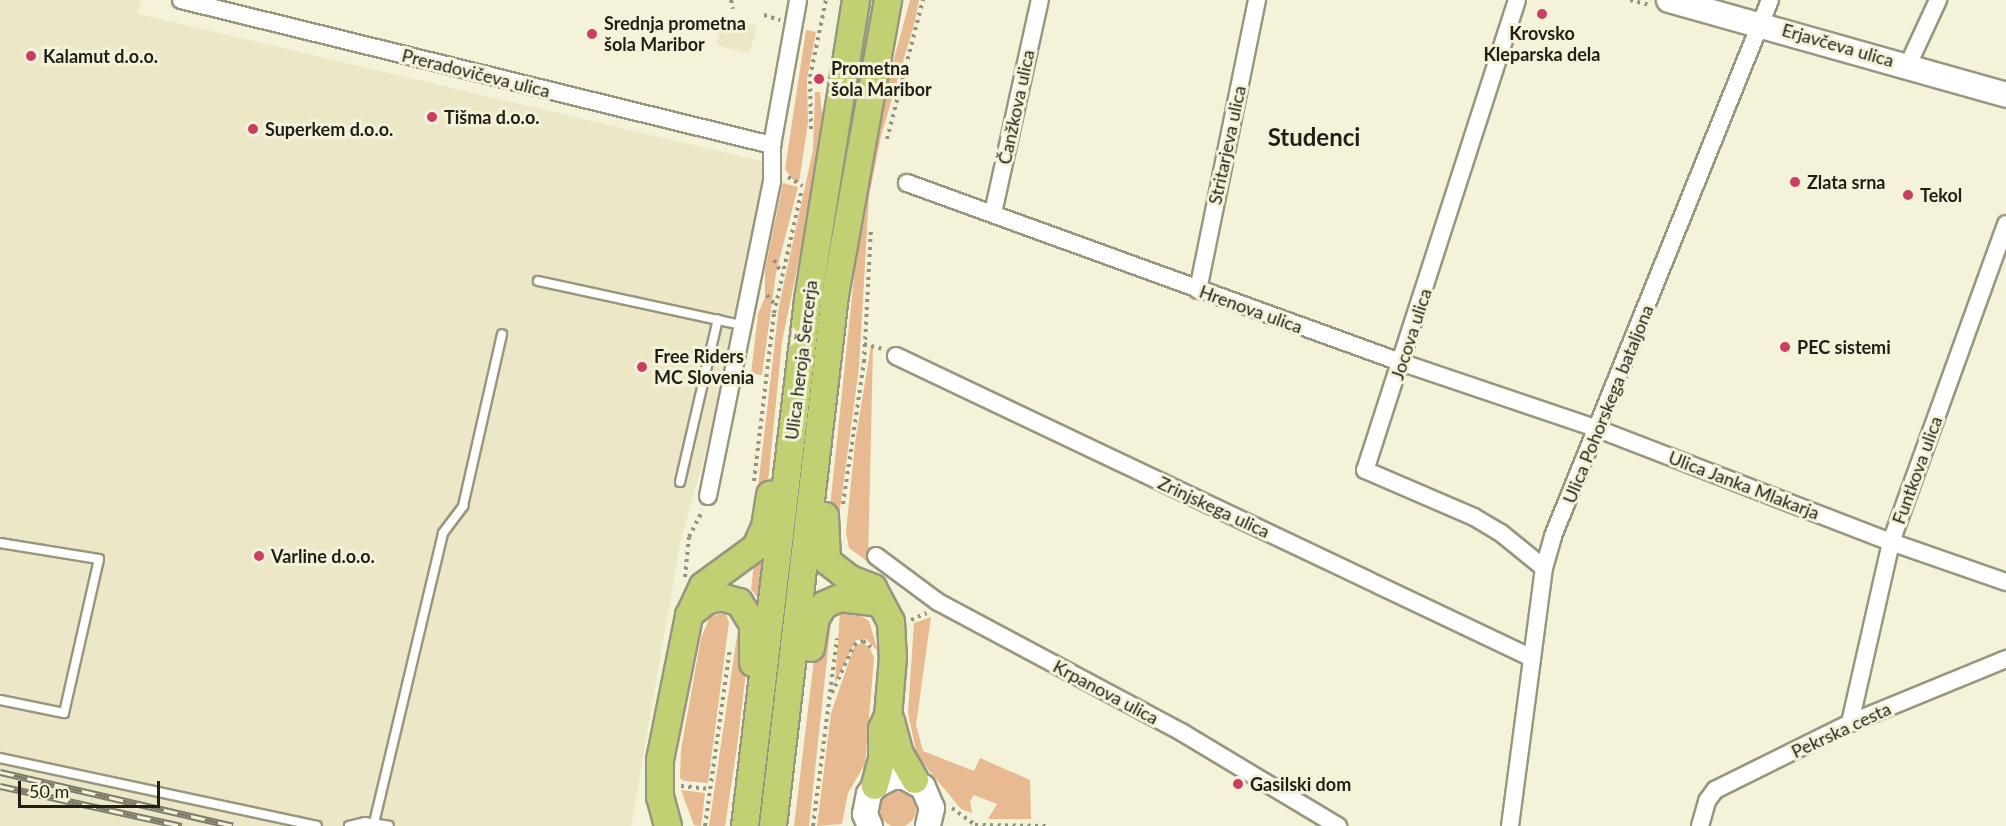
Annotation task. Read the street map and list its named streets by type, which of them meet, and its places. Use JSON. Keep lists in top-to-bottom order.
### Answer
{
  "streets": {
    "main road": ["Ulica heroja Šercerja"],
    "street": [
      "Erjavčeva ulica",
      "Preradovičeva ulica",
      "Čanžkova ulica",
      "Stritarjeva ulica",
      "Hrenova ulica",
      "Jocova ulica",
      "Ulica Pohorskega bataljona",
      "Funtkova ulica",
      "Ulica Janka Mlakarja",
      "Zrinjskega ulica",
      "Krpanova ulica",
      "Pekrska cesta"
    ]
  },
  "crossings": [
    ["Erjavčeva ulica", "Ulica Pohorskega bataljona"],
    ["Čanžkova ulica", "Hrenova ulica"],
    ["Stritarjeva ulica", "Hrenova ulica"],
    ["Hrenova ulica", "Jocova ulica"],
    ["Hrenova ulica", "Ulica Pohorskega bataljona"],
    ["Hrenova ulica", "Ulica Janka Mlakarja"],
    ["Jocova ulica", "Ulica Pohorskega bataljona"],
    ["Ulica Pohorskega bataljona", "Ulica Janka Mlakarja"],
    ["Ulica Pohorskega bataljona", "Zrinjskega ulica"],
    ["Funtkova ulica", "Ulica Janka Mlakarja"],
    ["Funtkova ulica", "Pekrska cesta"]
  ],
  "districts": ["Studenci"],
  "places": [
    "Krovsko Kleparska dela",
    "Srednja prometna šola Maribor",
    "Kalamut d.o.o.",
    "Prometna šola Maribor",
    "Tišma d.o.o.",
    "Superkem d.o.o.",
    "Zlata srna",
    "Tekol",
    "PEC sistemi",
    "Free Riders MC Slovenia",
    "Varline d.o.o.",
    "Gasilski dom"
  ],
  "scale_bar": "50 m"
}
